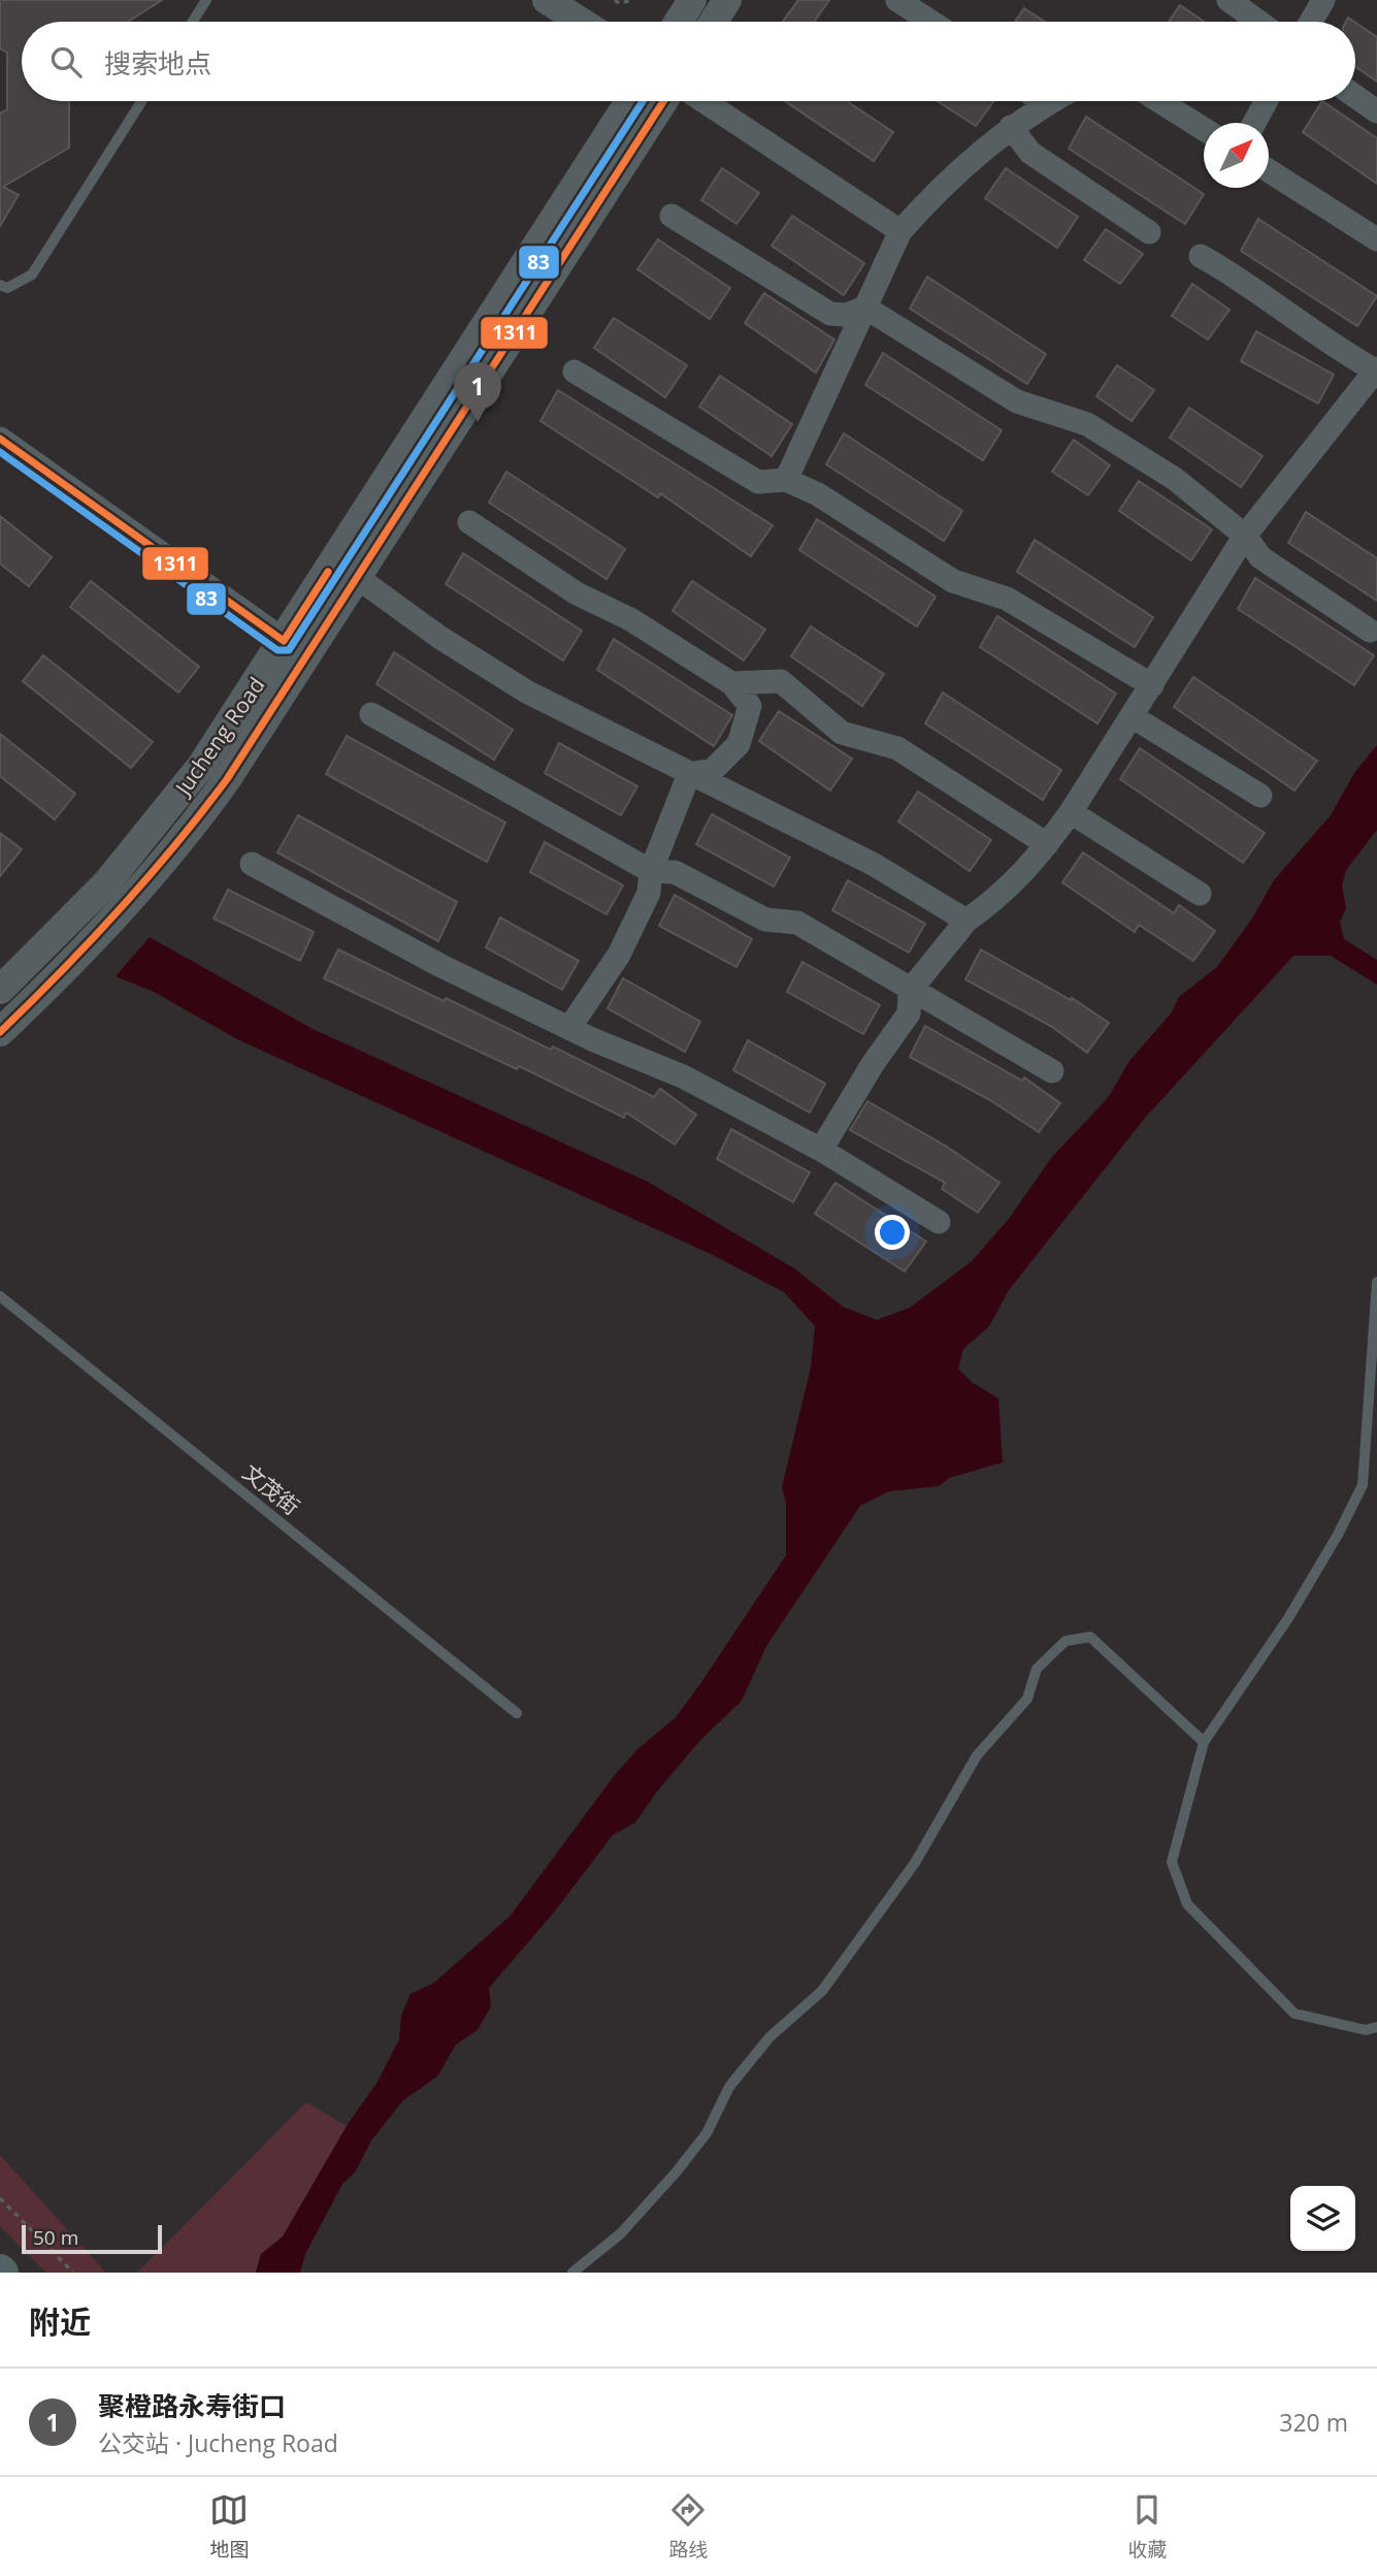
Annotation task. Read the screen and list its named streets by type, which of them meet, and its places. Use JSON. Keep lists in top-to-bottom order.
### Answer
{
  "streets": {
    "street": ["Jucheng Road"],
    "lane": ["文茂街"]
  },
  "lines": ["transit line 1311", "transit line 83"],
  "scale_bar": "50 m",
  "north": "top right",
  "page": {
    "search": "搜索地点",
    "pins": "1",
    "scale": "50 m",
    "heading": "附近",
    "list": [
      {
        "mark": "1",
        "name": "聚橙路永寿街口",
        "note": "公交站 · Jucheng Road",
        "value": "320 m"
      }
    ],
    "nav": ["地图", "路线", "收藏"]
  }
}
